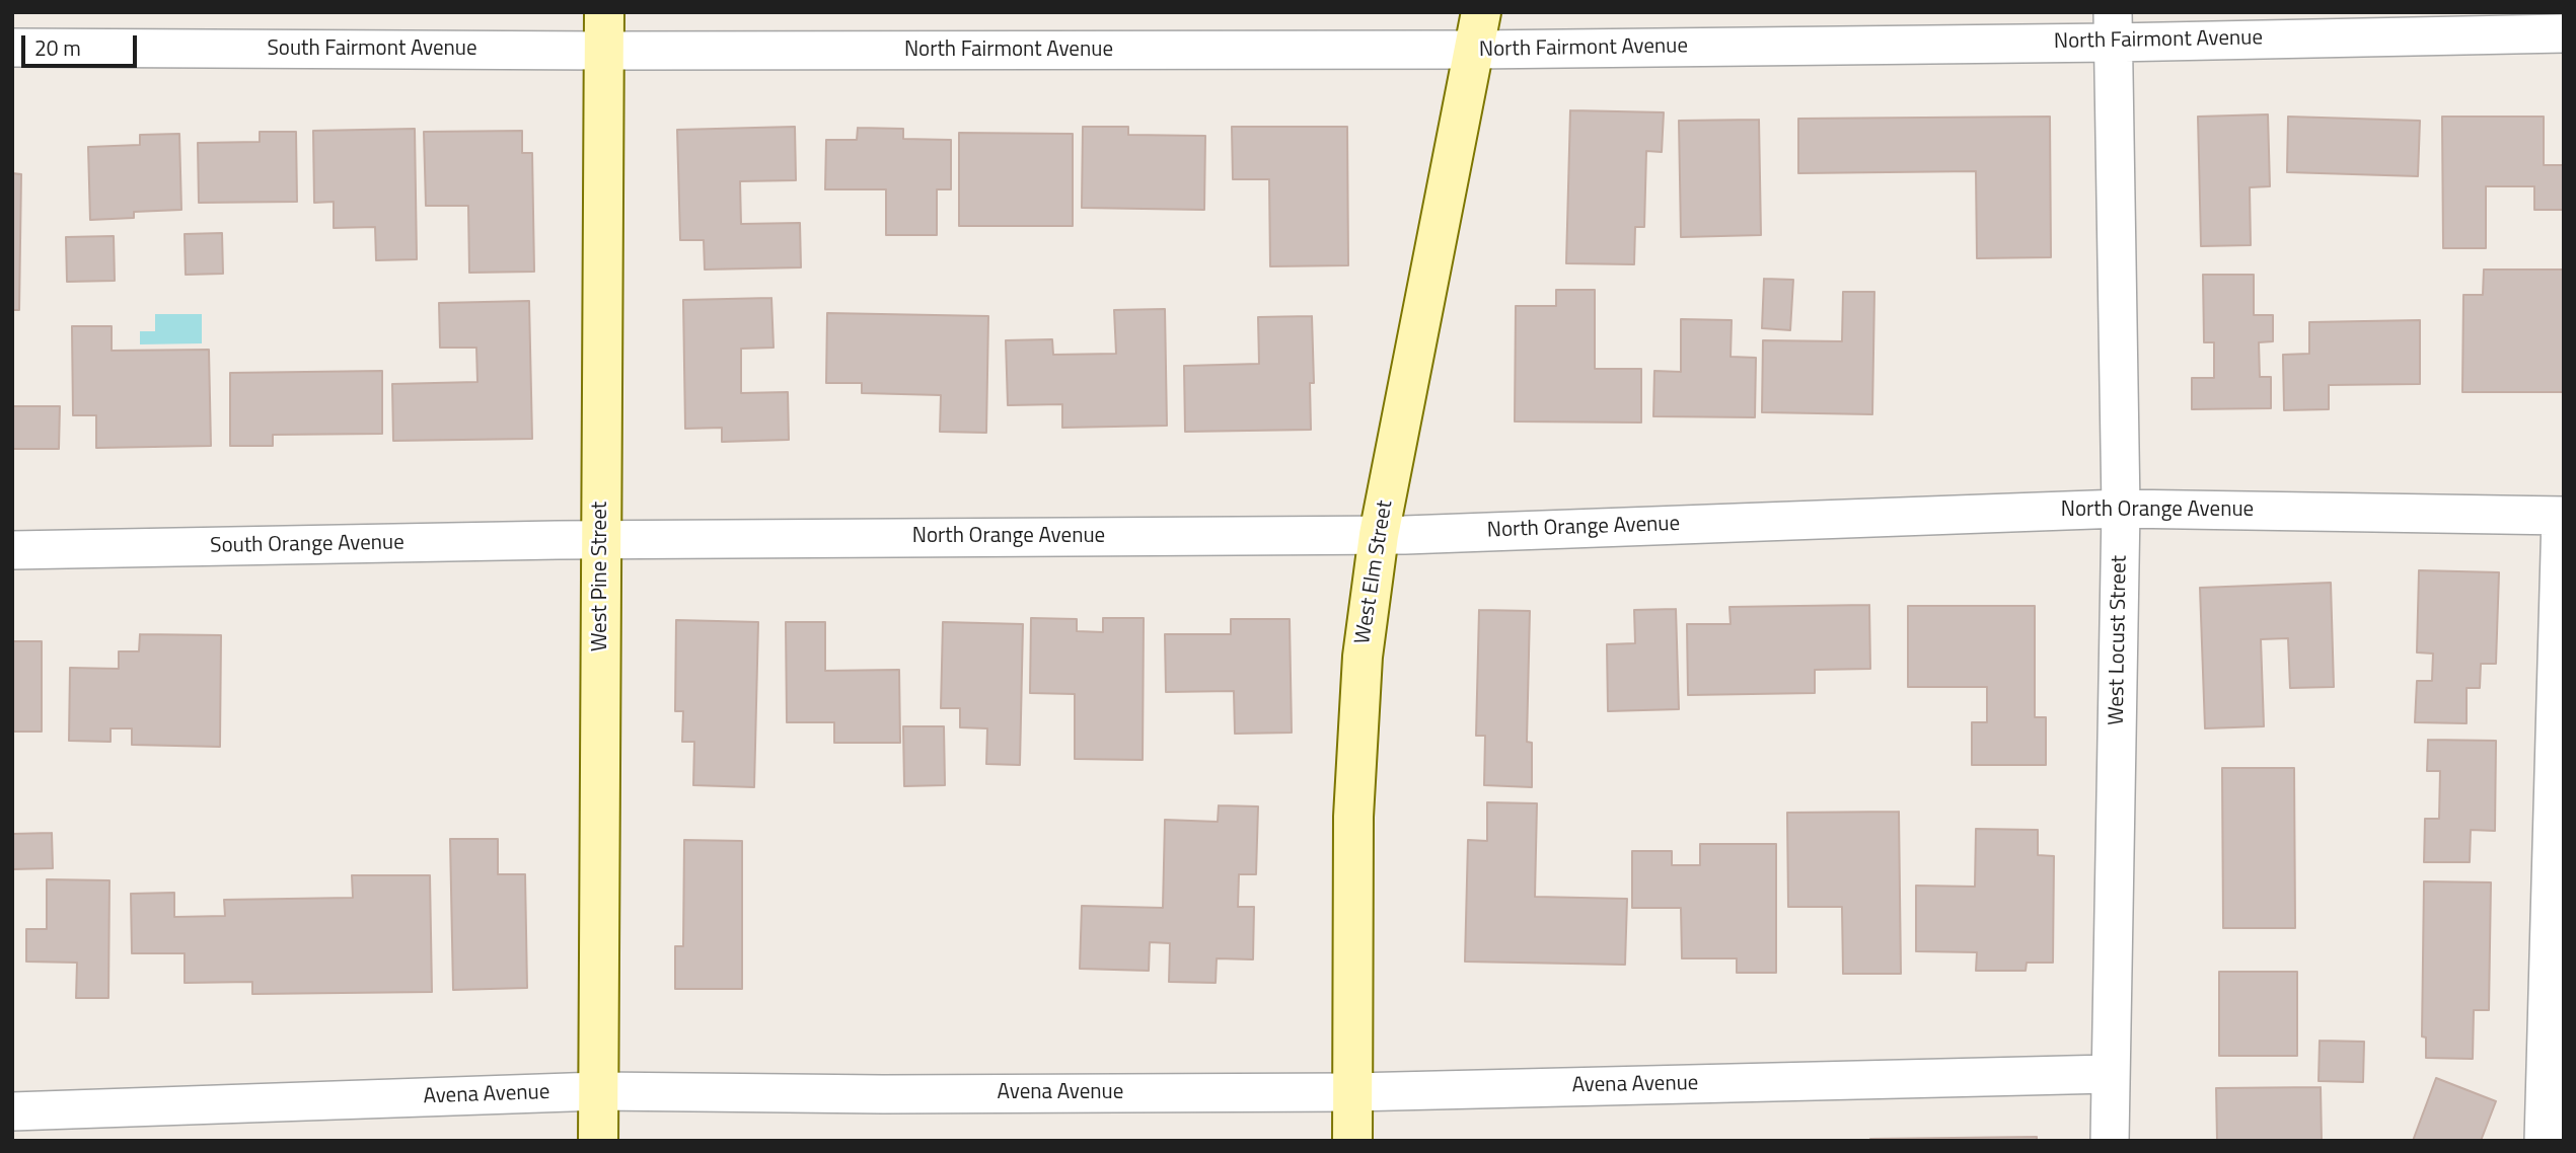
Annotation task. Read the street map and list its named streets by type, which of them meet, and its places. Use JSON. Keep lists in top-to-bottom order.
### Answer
{
  "streets": {
    "street": [
      "North Fairmont Avenue",
      "South Fairmont Avenue",
      "North Orange Avenue",
      "South Orange Avenue",
      "West Elm Street",
      "West Pine Street",
      "West Locust Street",
      "Avena Avenue"
    ]
  },
  "crossings": [
    ["North Fairmont Avenue", "South Fairmont Avenue"],
    ["North Fairmont Avenue", "West Elm Street"],
    ["North Fairmont Avenue", "West Pine Street"],
    ["North Fairmont Avenue", "West Locust Street"],
    ["South Fairmont Avenue", "West Pine Street"],
    ["North Orange Avenue", "South Orange Avenue"],
    ["North Orange Avenue", "West Elm Street"],
    ["North Orange Avenue", "West Pine Street"],
    ["North Orange Avenue", "West Locust Street"],
    ["South Orange Avenue", "West Pine Street"],
    ["West Elm Street", "Avena Avenue"],
    ["West Pine Street", "Avena Avenue"],
    ["West Locust Street", "Avena Avenue"]
  ],
  "scale_bar": "20 m"
}
